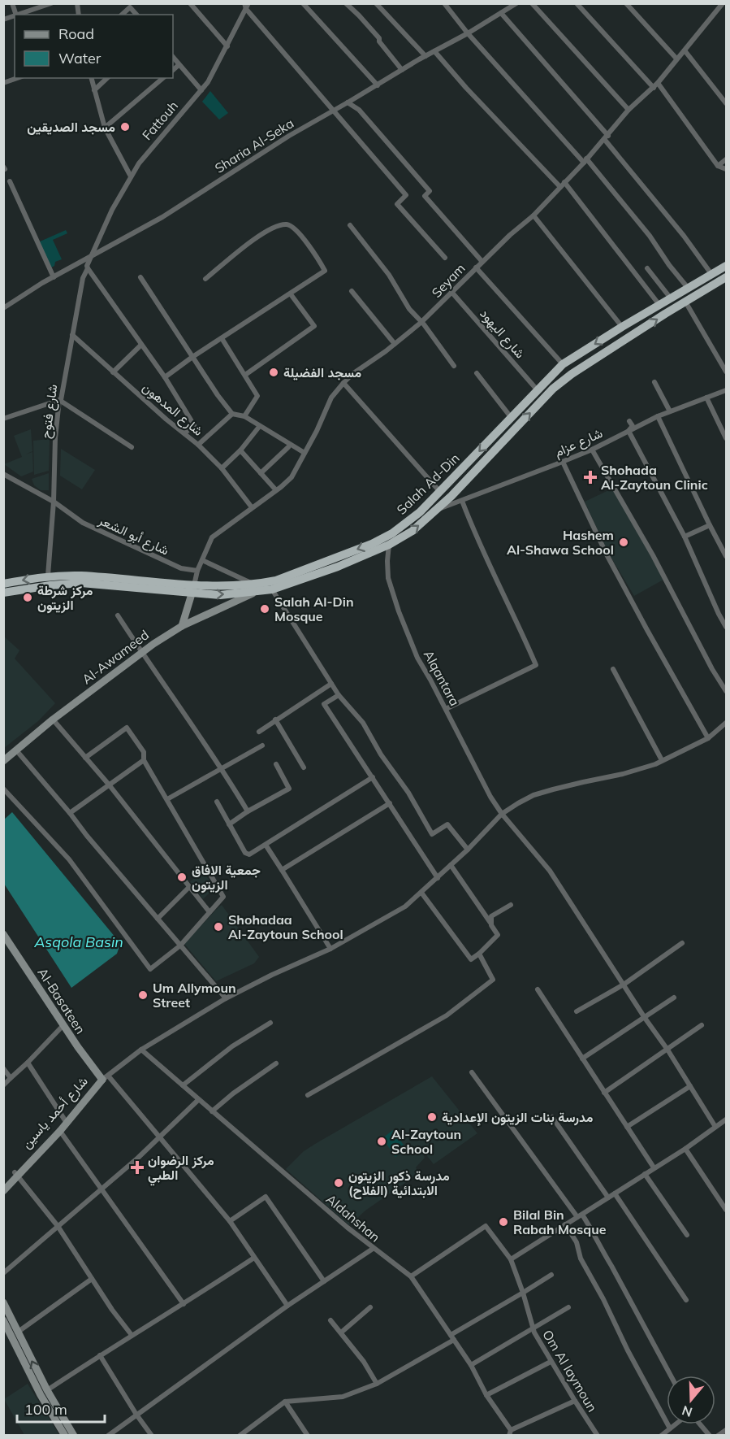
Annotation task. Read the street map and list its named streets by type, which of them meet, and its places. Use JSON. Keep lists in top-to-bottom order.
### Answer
{
  "streets": {
    "highway": ["Salah Ad-Din"],
    "main road": ["Al-Awameed", "Al-Basateen", "شارع أحمد ياسين"],
    "street": [
      "Fattouh",
      "Sharia Al-Seka",
      "Seyam",
      "شارع اليهود",
      "شارع المدهون",
      "شارع فتوح",
      "شارع عزام",
      "شارع أبو الشعر",
      "Alqantara",
      "Aldahshan",
      "Om Al laymoun"
    ]
  },
  "crossings": [
    ["Fattouh", "Sharia Al-Seka"],
    ["Fattouh", "شارع فتوح"],
    ["Sharia Al-Seka", "شارع فتوح"],
    ["Seyam", "شارع اليهود"],
    ["Seyam", "شارع المدهون"],
    ["Seyam", "شارع أبو الشعر"],
    ["شارع اليهود", "Salah Ad-Din"],
    ["شارع المدهون", "شارع فتوح"],
    ["شارع فتوح", "Salah Ad-Din"],
    ["شارع فتوح", "شارع أبو الشعر"],
    ["شارع عزام", "Salah Ad-Din"],
    ["Salah Ad-Din", "Al-Awameed"],
    ["Salah Ad-Din", "Alqantara"],
    ["Al-Basateen", "شارع أحمد ياسين"],
    ["Aldahshan", "Om Al laymoun"]
  ],
  "water": ["Asqola Basin"],
  "places": {
    "other": [
      "مسجد الصديقين",
      "مسجد الفضيلة",
      "Hashem Al-Shawa School",
      "مركز شرطة الزيتون",
      "Salah Al-Din Mosque",
      "جمعية الافاق الزيتون",
      "Shohadaa Al-Zaytoun School",
      "Um Allymoun Street",
      "مدرسة بنات الزيتون الإعدادية",
      "Al-Zaytoun School",
      "مدرسة ذكور الزيتون الابتدائية (الفلاح)",
      "Bilal Bin Rabah Mosque"
    ],
    "health": ["Shohada Al-Zaytoun Clinic", "مركز الرضوان الطبي"]
  },
  "legend": ["Road", "Water"],
  "scale_bar": "100 m",
  "north": "bottom"
}
